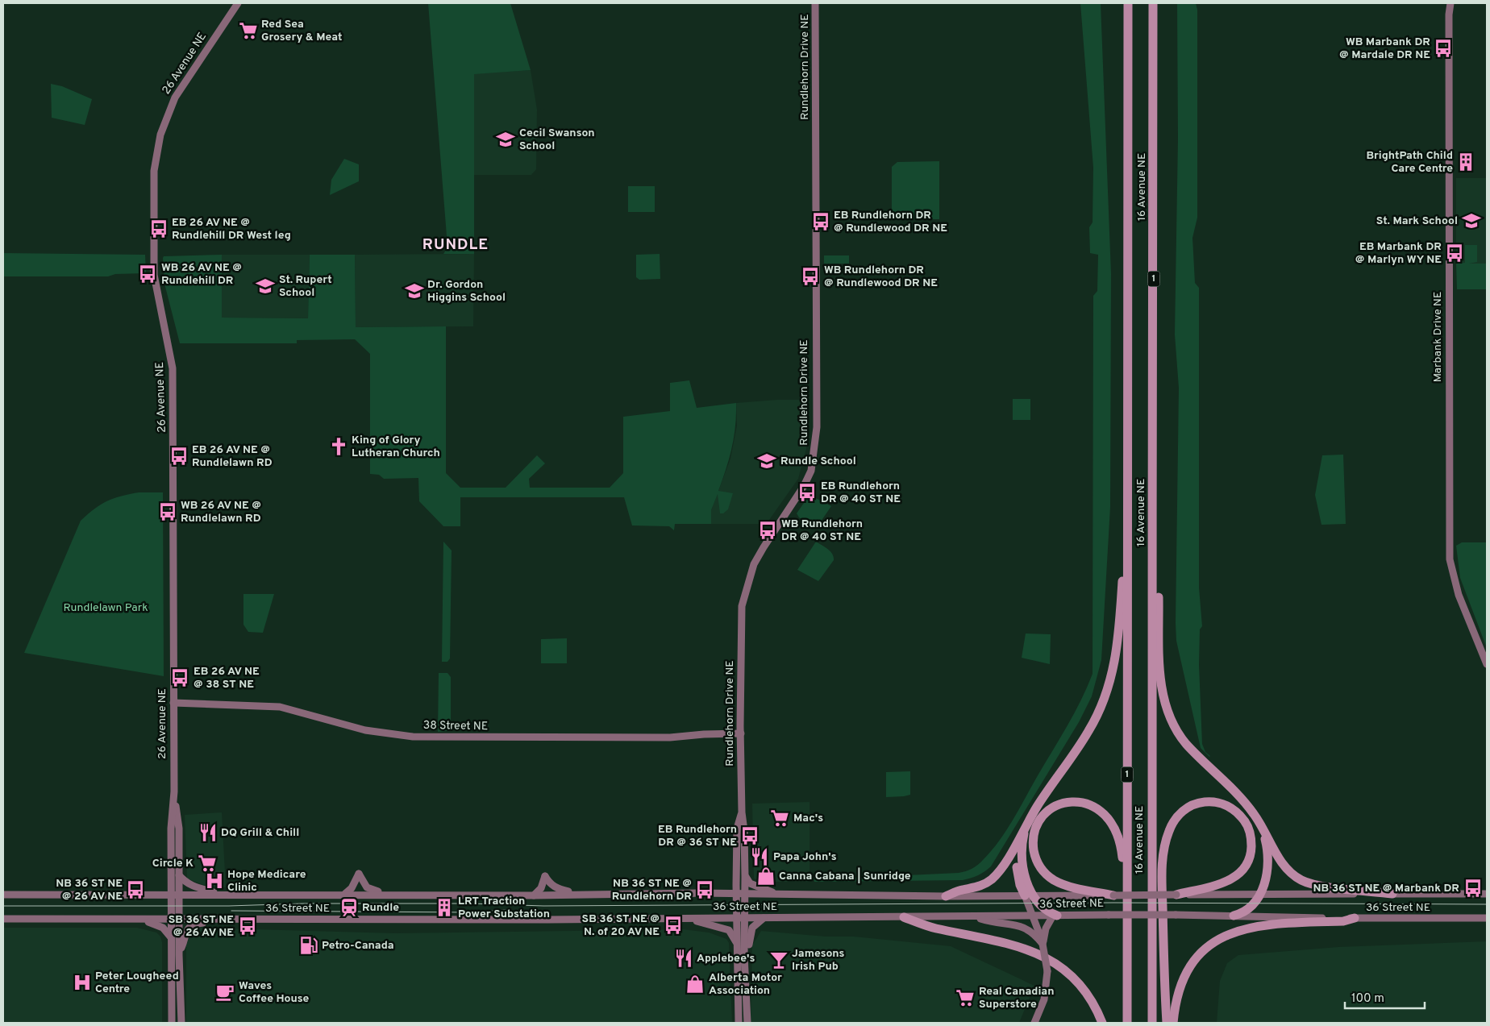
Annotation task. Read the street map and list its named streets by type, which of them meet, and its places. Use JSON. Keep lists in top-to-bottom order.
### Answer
{
  "streets": {
    "highway": ["16 Avenue NE", "1"],
    "street": [
      "26 Avenue NE",
      "Rundlehorn Drive NE",
      "Marbank Drive NE",
      "38 Street NE",
      "36 Street NE"
    ]
  },
  "crossings": [
    ["26 Avenue NE", "38 Street NE"],
    ["26 Avenue NE", "36 Street NE"],
    ["Rundlehorn Drive NE", "38 Street NE"],
    ["Rundlehorn Drive NE", "36 Street NE"]
  ],
  "districts": ["RUNDLE"],
  "parks": ["Rundlelawn Park"],
  "places": {
    "supermarket": [
      "Red Sea Grosery & Meat",
      "Mac's",
      "Circle K",
      "Real Canadian Superstore"
    ],
    "bus stop": [
      "WB Marbank DR @ Mardale DR NE",
      "EB Rundlehorn DR @ Rundlewood DR NE",
      "EB 26 AV NE @ Rundlehill DR West leg",
      "EB Marbank DR @ Marlyn WY NE",
      "WB 26 AV NE @ Rundlehill DR",
      "WB Rundlehorn DR @ Rundlewood DR NE",
      "EB 26 AV NE @ Rundlelawn RD",
      "EB Rundlehorn DR @ 40 ST NE",
      "WB 26 AV NE @ Rundlelawn RD",
      "WB Rundlehorn DR @ 40 ST NE",
      "EB 26 AV NE @ 38 ST NE",
      "EB Rundlehorn DR @ 36 ST NE",
      "NB 36 ST NE @ Marbank DR",
      "NB 36 ST NE @ 26 AV NE",
      "NB 36 ST NE @ Rundlehorn DR",
      "SB 36 ST NE @ N. of 20 AV NE",
      "SB 36 ST NE @ 26 AV NE"
    ],
    "school or university": [
      "Cecil Swanson School",
      "St. Mark School",
      "St. Rupert School",
      "Dr. Gordon Higgins School",
      "Rundle School"
    ],
    "building": ["BrightPath Child Care Centre", "LRT Traction Power Substation"],
    "church": ["King of Glory Lutheran Church"],
    "restaurant": ["DQ Grill & Chill", "Papa John's", "Applebee's"],
    "shop": ["Canna Cabana | Sunridge", "Alberta Motor Association"],
    "hospital": ["Hope Medicare Clinic", "Peter Lougheed Centre"],
    "station": ["Rundle"],
    "fuel station": ["Petro-Canada"],
    "bar": ["Jamesons Irish Pub"],
    "cafe": ["Waves Coffee House"]
  },
  "scale_bar": "100 m"
}
